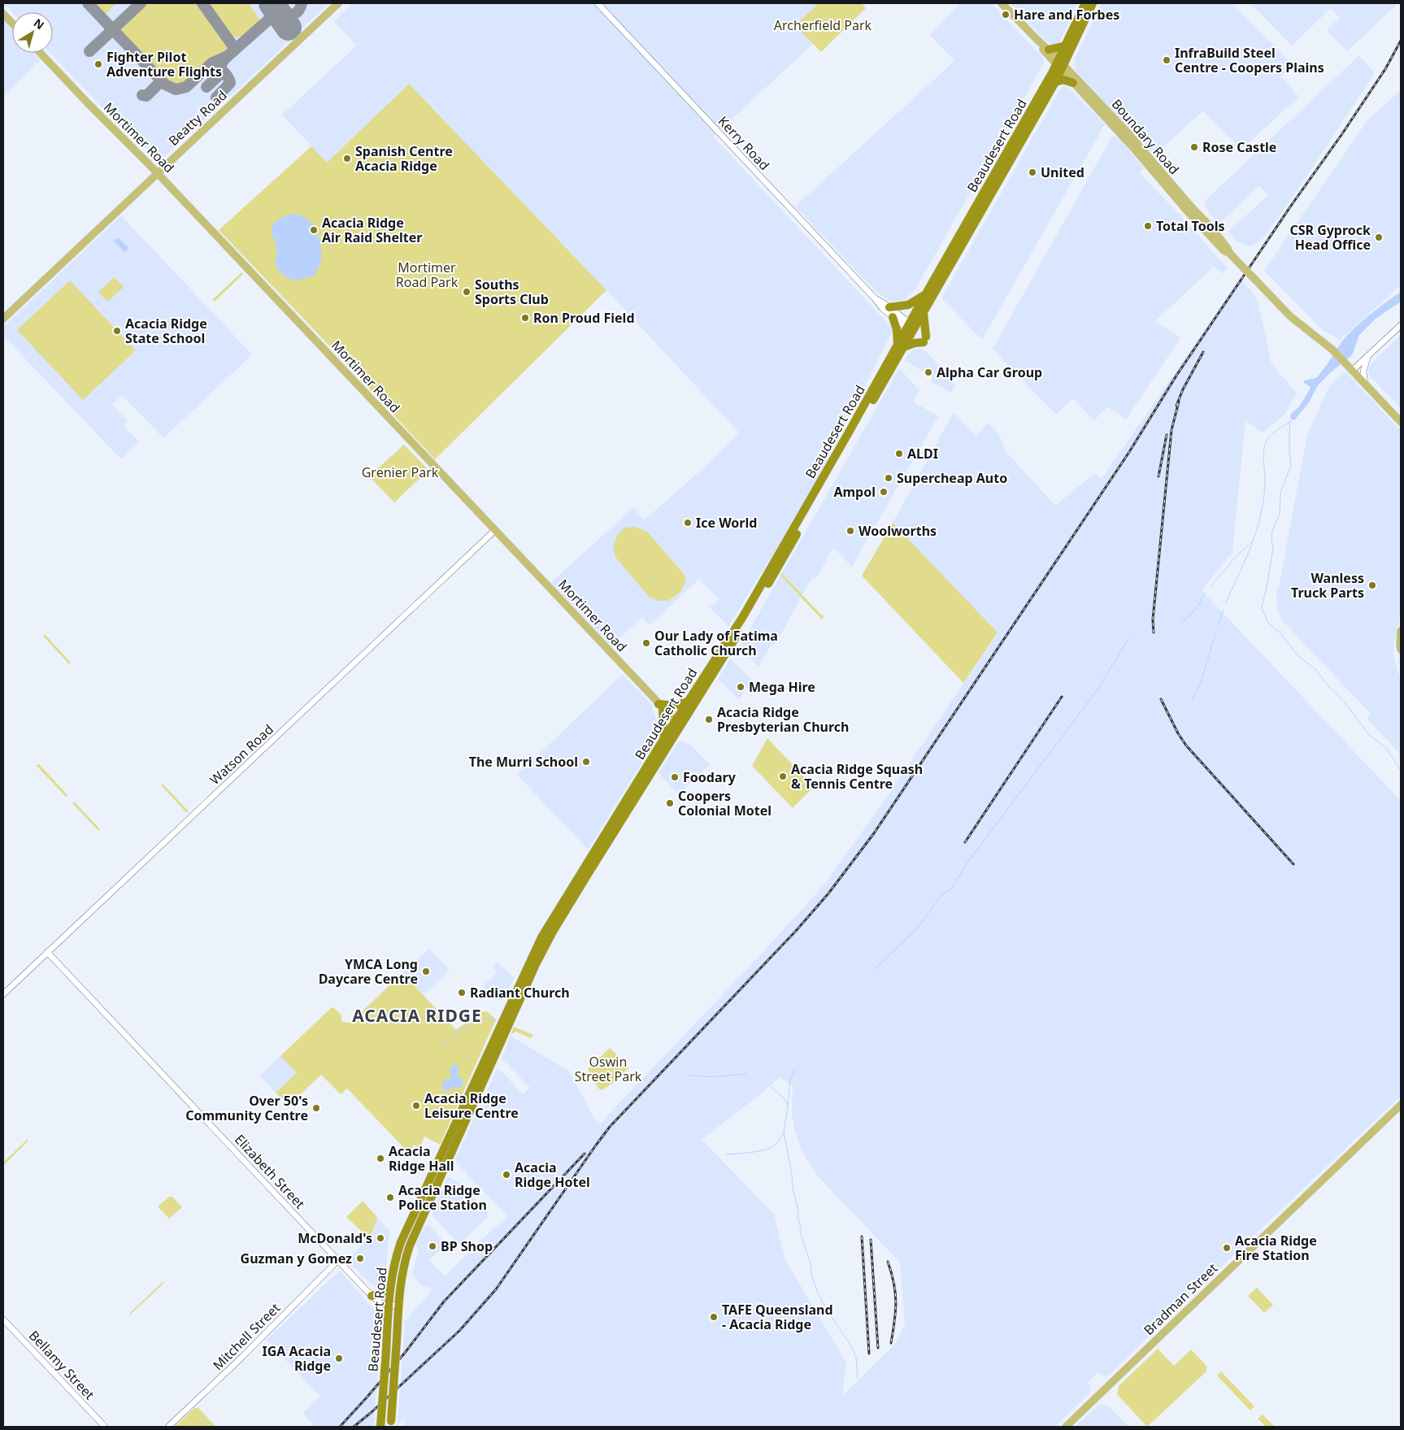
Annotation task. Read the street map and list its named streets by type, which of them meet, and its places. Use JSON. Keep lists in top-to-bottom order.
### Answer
{
  "streets": {
    "highway": ["Beaudesert Road"],
    "main road": [
      "Beatty Road",
      "Boundary Road",
      "Mortimer Road",
      "Bradman Street"
    ],
    "street": [
      "Kerry Road",
      "Watson Road",
      "Elizabeth Street",
      "Mitchell Street",
      "Bellamy Street"
    ]
  },
  "crossings": [
    ["Beatty Road", "Mortimer Road"],
    ["Boundary Road", "Beaudesert Road"],
    ["Mortimer Road", "Beaudesert Road"],
    ["Mortimer Road", "Watson Road"],
    ["Kerry Road", "Beaudesert Road"],
    ["Beaudesert Road", "Elizabeth Street"],
    ["Watson Road", "Elizabeth Street"],
    ["Elizabeth Street", "Mitchell Street"]
  ],
  "districts": ["ACACIA RIDGE"],
  "parks": [
    "Archerfield Park",
    "Mortimer Road Park",
    "Grenier Park",
    "Oswin Street Park"
  ],
  "places": [
    "Hare and Forbes",
    "InfraBuild Steel Centre - Coopers Plains",
    "Fighter Pilot Adventure Flights",
    "Rose Castle",
    "Spanish Centre Acacia Ridge",
    "United",
    "Total Tools",
    "Acacia Ridge Air Raid Shelter",
    "CSR Gyprock Head Office",
    "Souths Sports Club",
    "Ron Proud Field",
    "Acacia Ridge State School",
    "Alpha Car Group",
    "ALDI",
    "Supercheap Auto",
    "Ampol",
    "Ice World",
    "Woolworths",
    "Wanless Truck Parts",
    "Our Lady of Fatima Catholic Church",
    "Mega Hire",
    "Acacia Ridge Presbyterian Church",
    "The Murri School",
    "Acacia Ridge Squash & Tennis Centre",
    "Foodary",
    "Coopers Colonial Motel",
    "YMCA Long Daycare Centre",
    "Radiant Church",
    "Acacia Ridge Leisure Centre",
    "Over 50's Community Centre",
    "Acacia Ridge Hall",
    "Acacia Ridge Hotel",
    "Acacia Ridge Police Station",
    "McDonald's",
    "BP Shop",
    "Acacia Ridge Fire Station",
    "Guzman y Gomez",
    "TAFE Queensland - Acacia Ridge",
    "IGA Acacia Ridge"
  ],
  "north": "top right"
}
